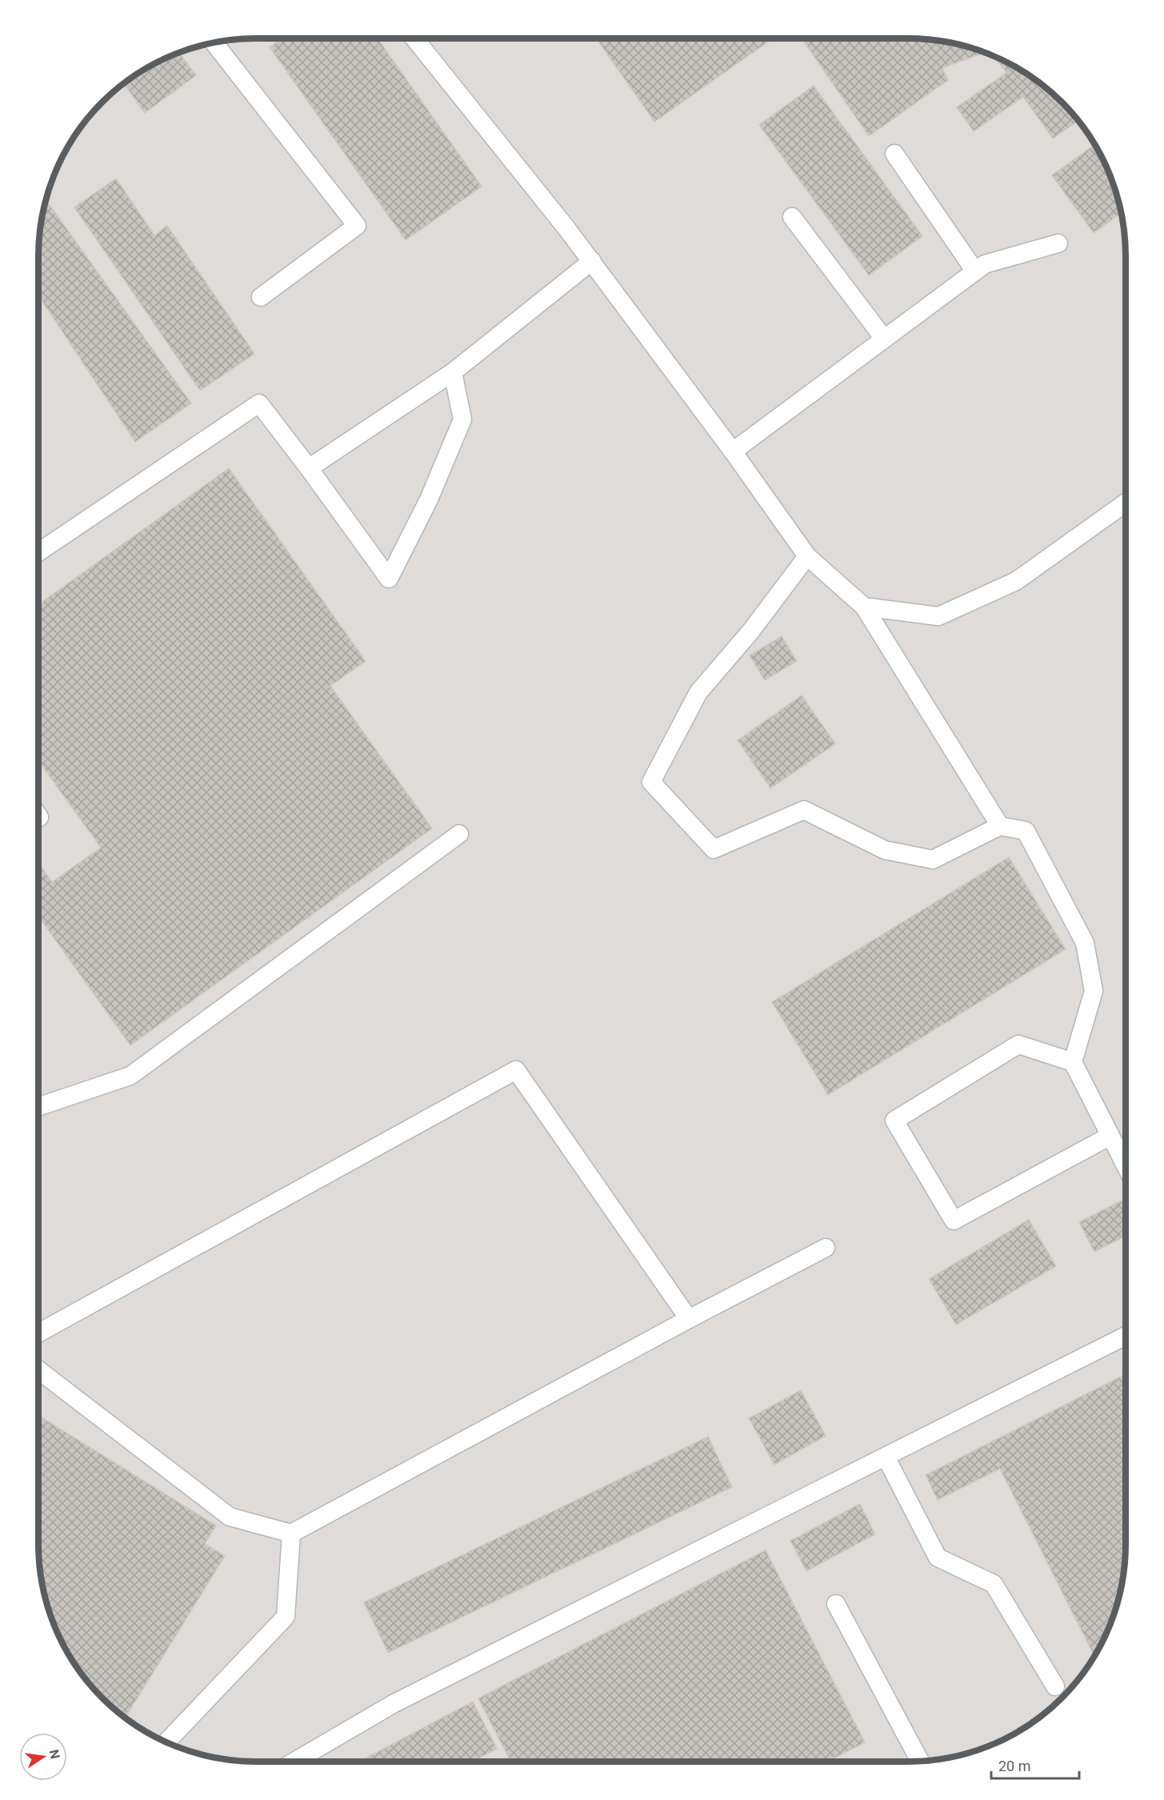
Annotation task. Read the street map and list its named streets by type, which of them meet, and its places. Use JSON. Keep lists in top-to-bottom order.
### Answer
{
  "scale_bar": "20 m",
  "north": "right"
}
